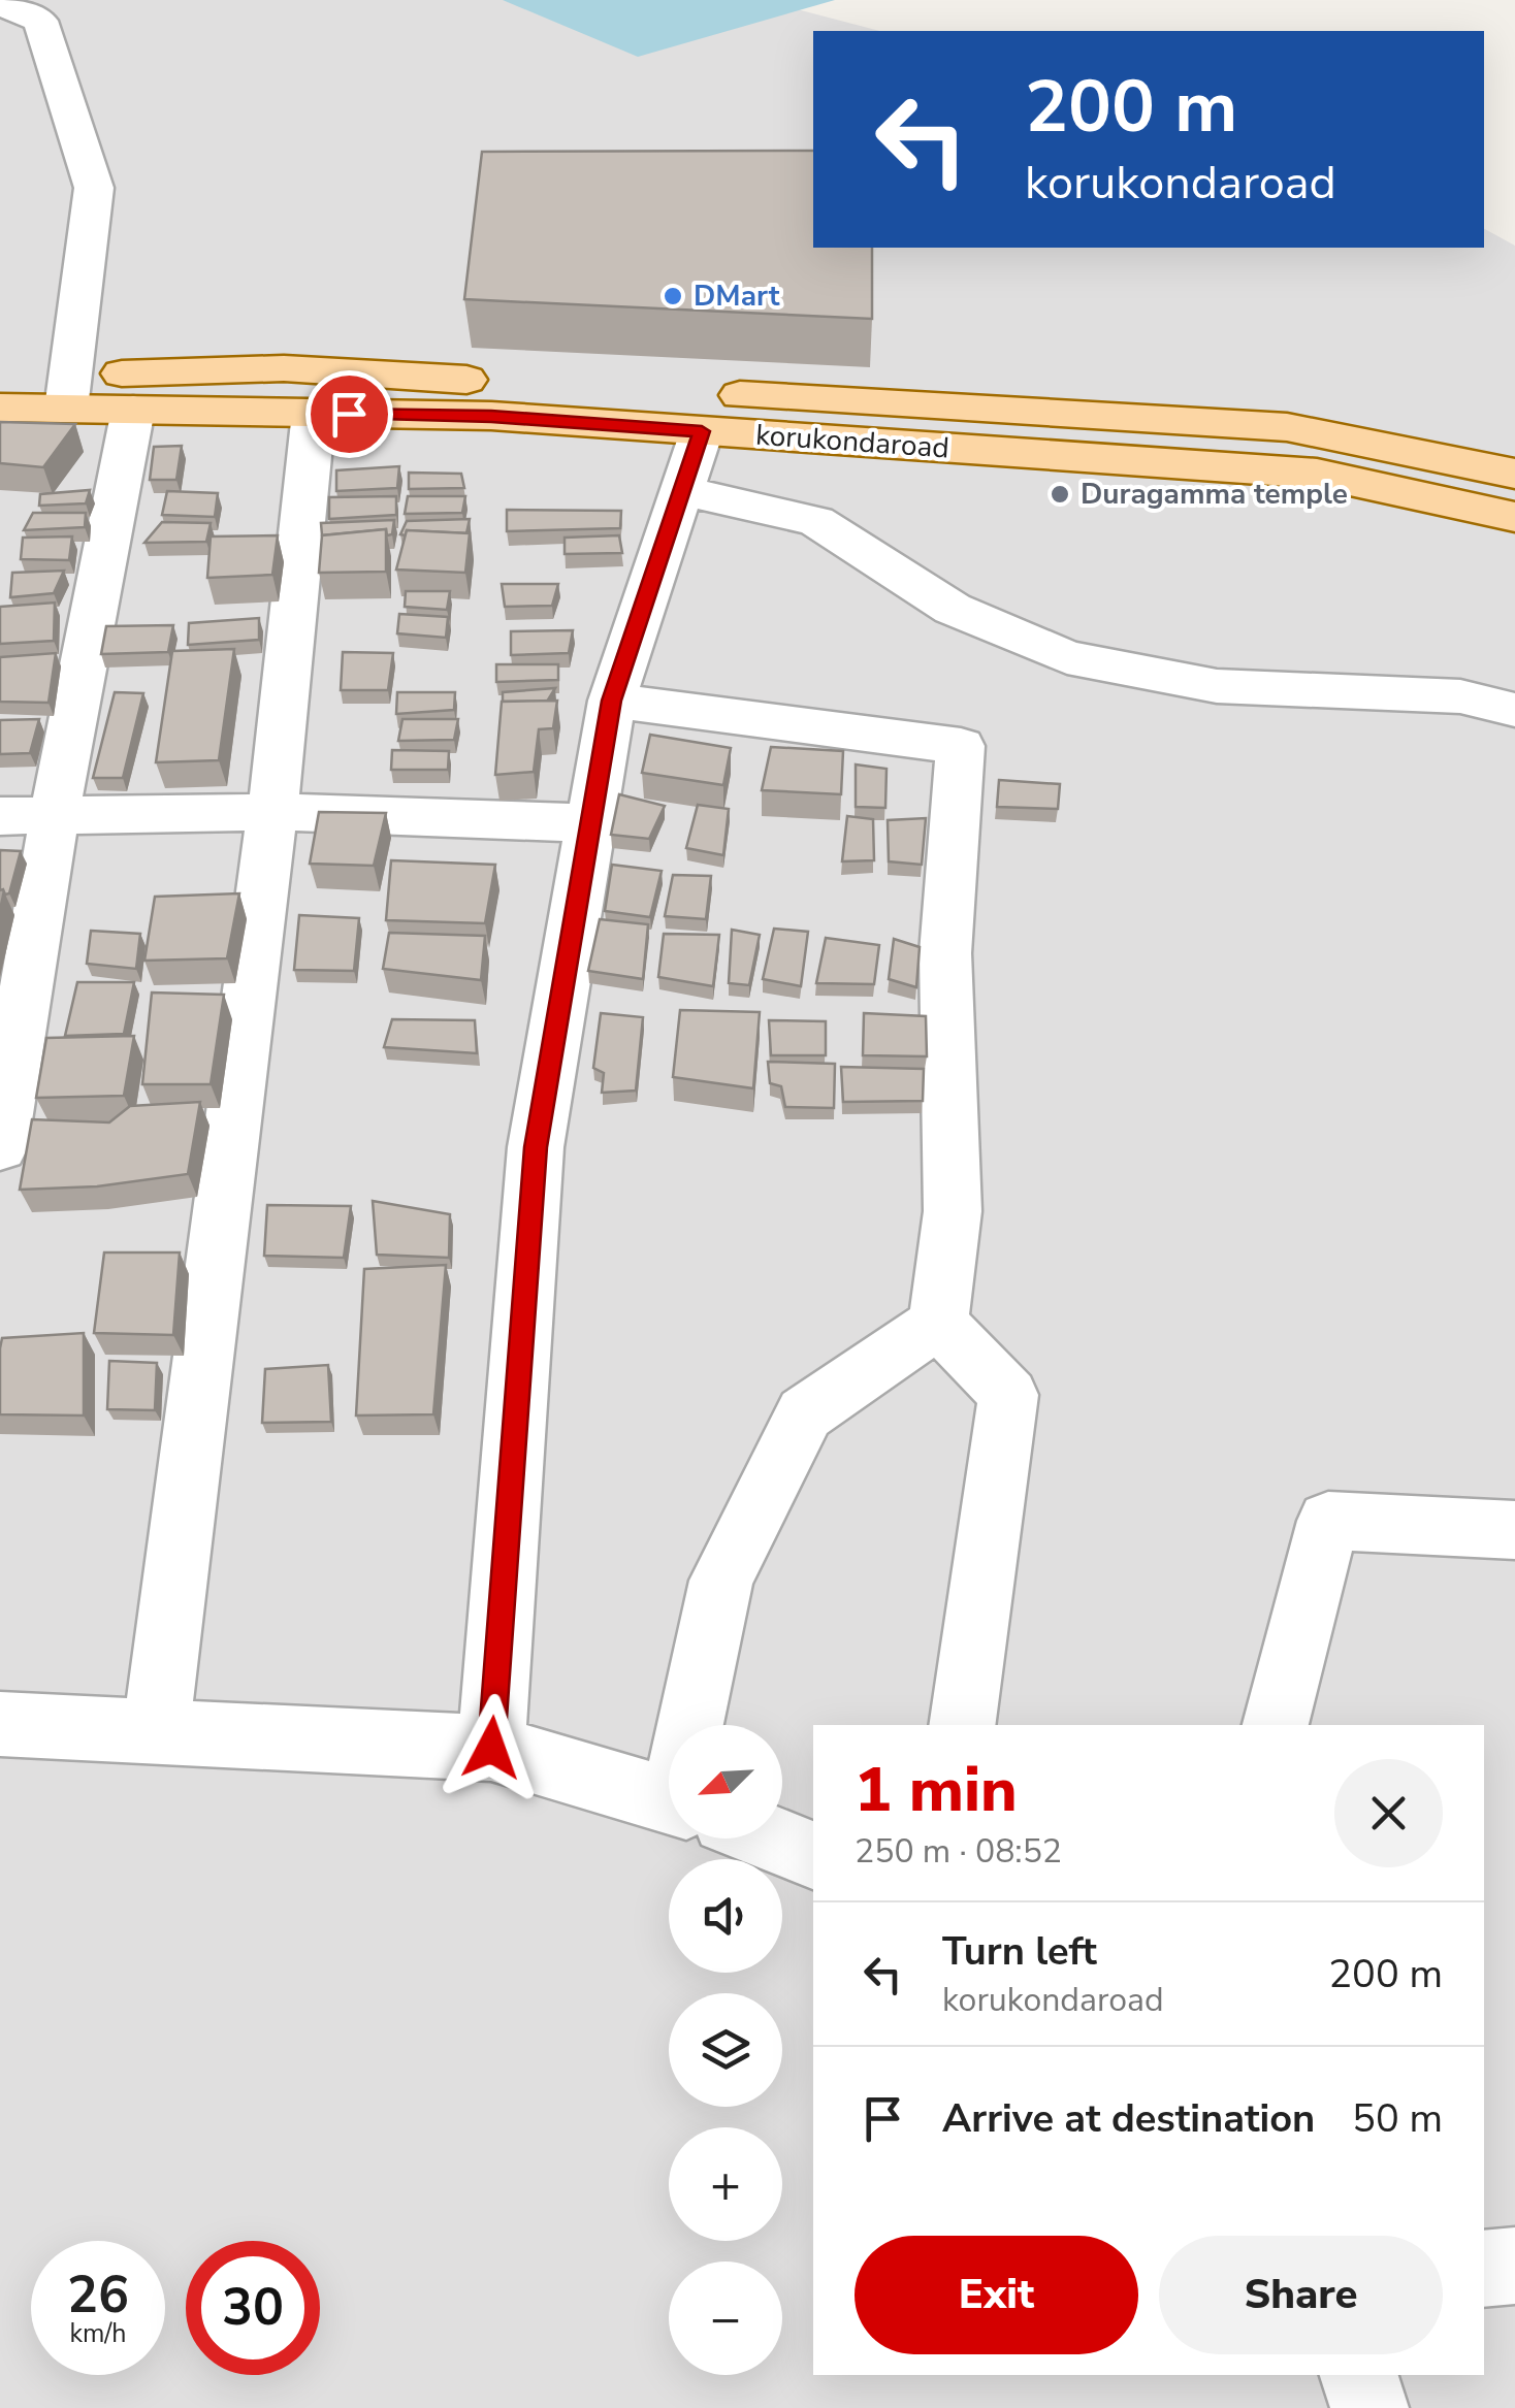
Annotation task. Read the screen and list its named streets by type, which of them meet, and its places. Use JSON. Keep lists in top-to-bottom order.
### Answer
{
  "streets": {
    "main road": ["korukondaroad"]
  },
  "places": ["DMart", "Duragamma temple"],
  "north": "bottom left",
  "page": {
    "turn": ["200 m", "korukondaroad"],
    "map_buttons": ["+", "−"],
    "heading": ["1 min", "250 m · 08:52"],
    "list": [
      {
        "name": "Turn left",
        "note": "korukondaroad",
        "value": "200 m"
      },
      {
        "name": "Arrive at destination",
        "value": "50 m"
      }
    ],
    "buttons": ["Exit", "Share"],
    "speed": "26 km/h",
    "limit": "30"
  }
}
